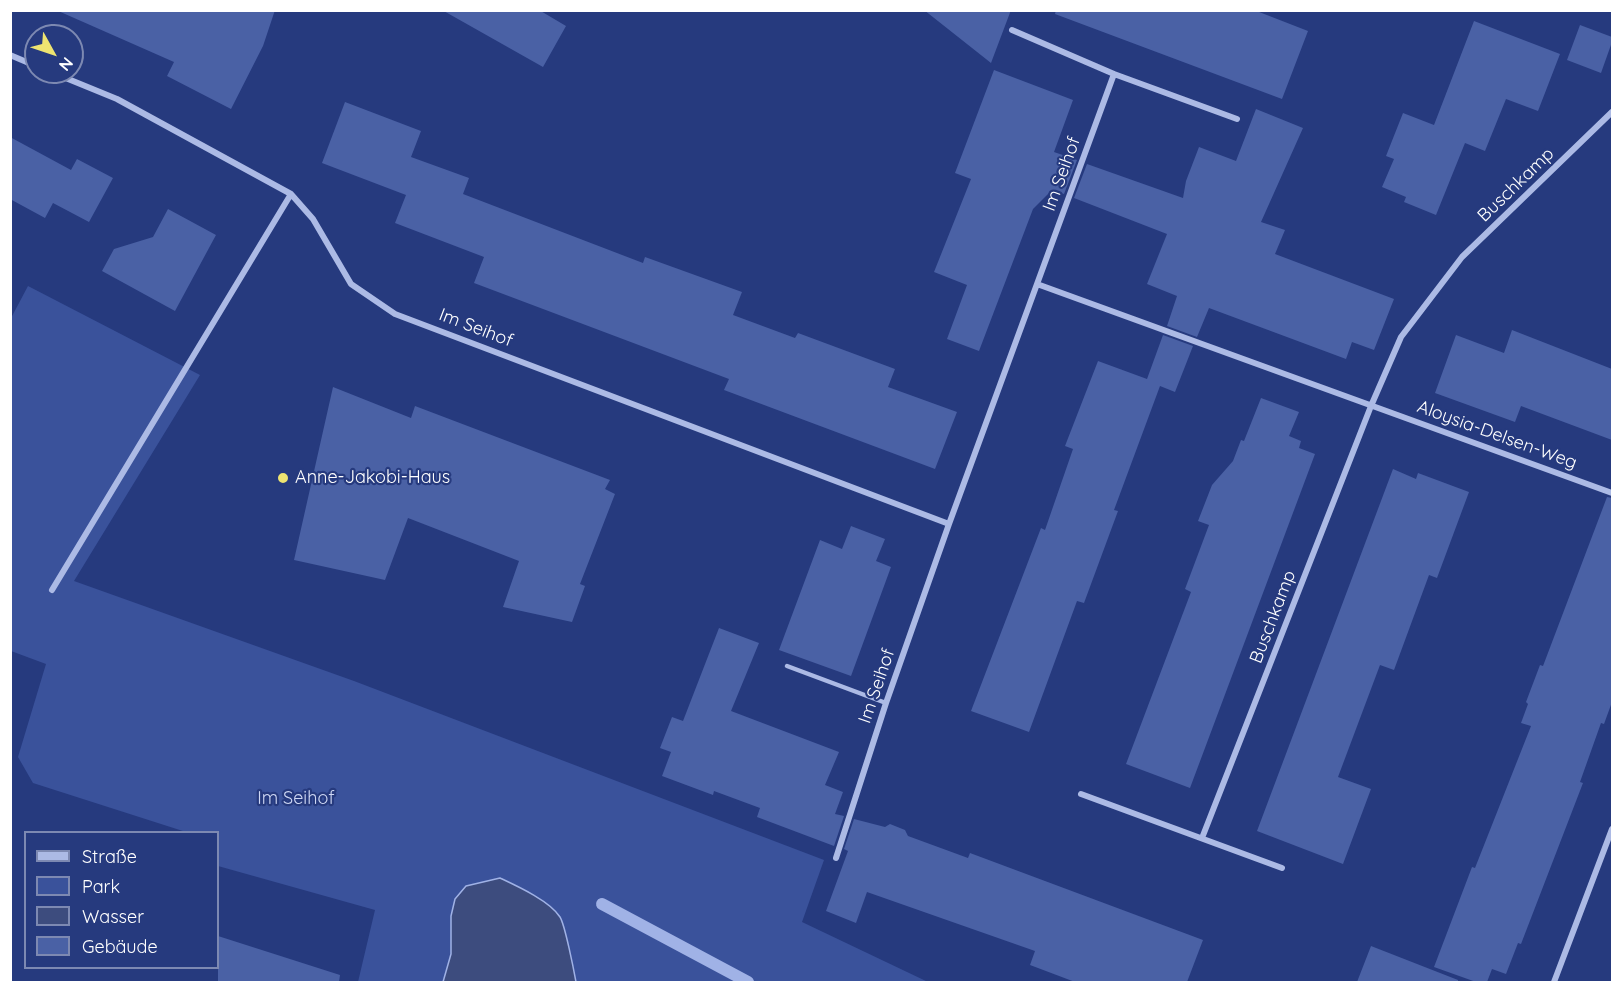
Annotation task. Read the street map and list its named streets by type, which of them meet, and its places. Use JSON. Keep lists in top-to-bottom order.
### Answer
{
  "streets": {
    "street": ["Im Seihof", "Buschkamp", "Aloysia-Delsen-Weg"]
  },
  "crossings": [
    ["Buschkamp", "Aloysia-Delsen-Weg"]
  ],
  "parks": ["Im Seihof"],
  "places": ["Anne-Jakobi-Haus"],
  "legend": [
    "Straße",
    "Park",
    "Wasser",
    "Gebäude"
  ],
  "north": "bottom right"
}
